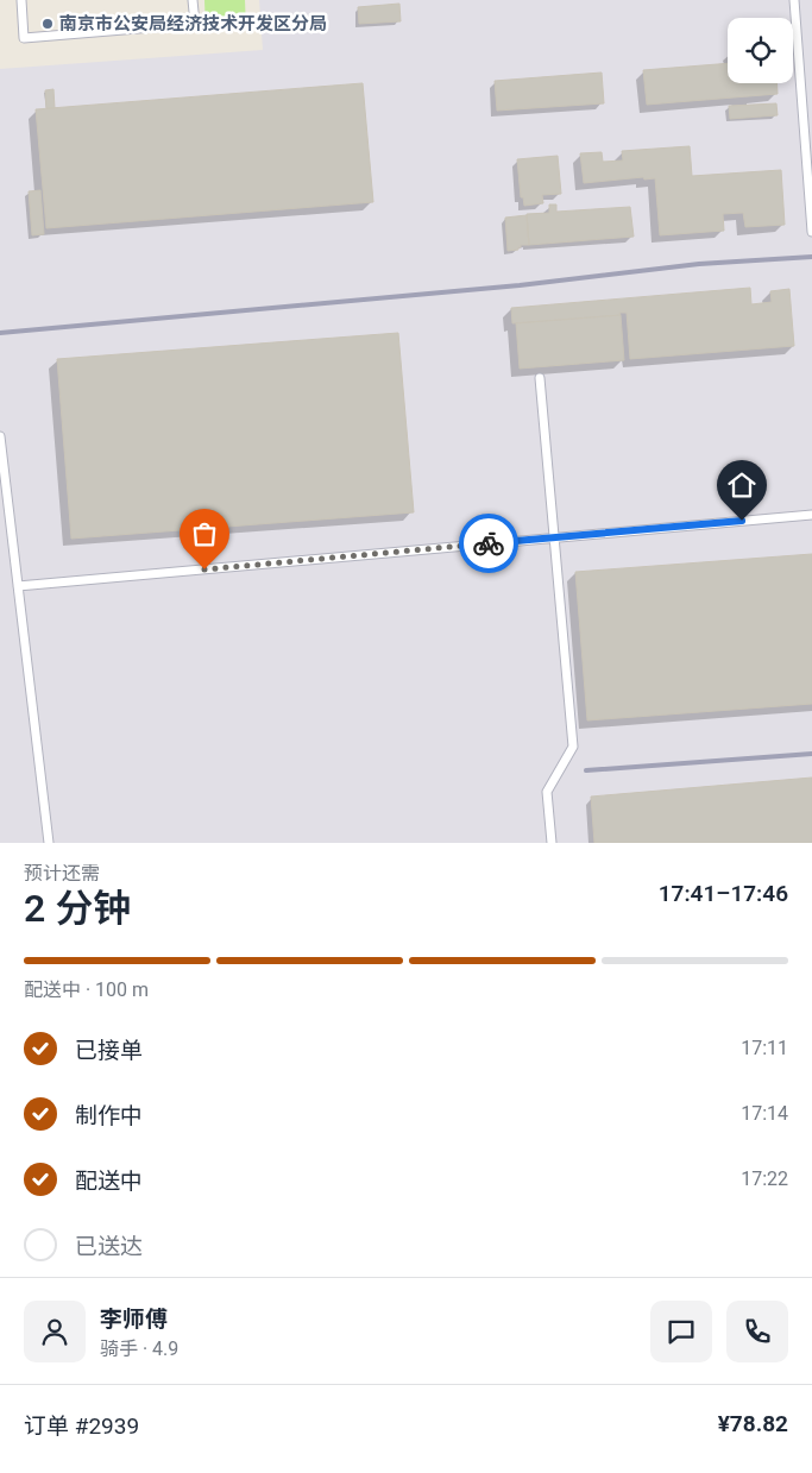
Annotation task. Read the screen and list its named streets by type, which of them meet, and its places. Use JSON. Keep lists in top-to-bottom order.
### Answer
{
  "places": ["南京市公安局经济技术开发区分局"],
  "page": {
    "heading": ["2 分钟", "预计还需", "17:41–17:46"],
    "panel": [
      "李师傅",
      "骑手 · 4.9",
      "订单 #2939",
      "¥78.82"
    ],
    "bar": "配送中 · 100 m",
    "list": [
      ["已接单", "17:11"],
      ["制作中", "17:14"],
      ["配送中", "17:22"],
      "已送达"
    ]
  }
}
